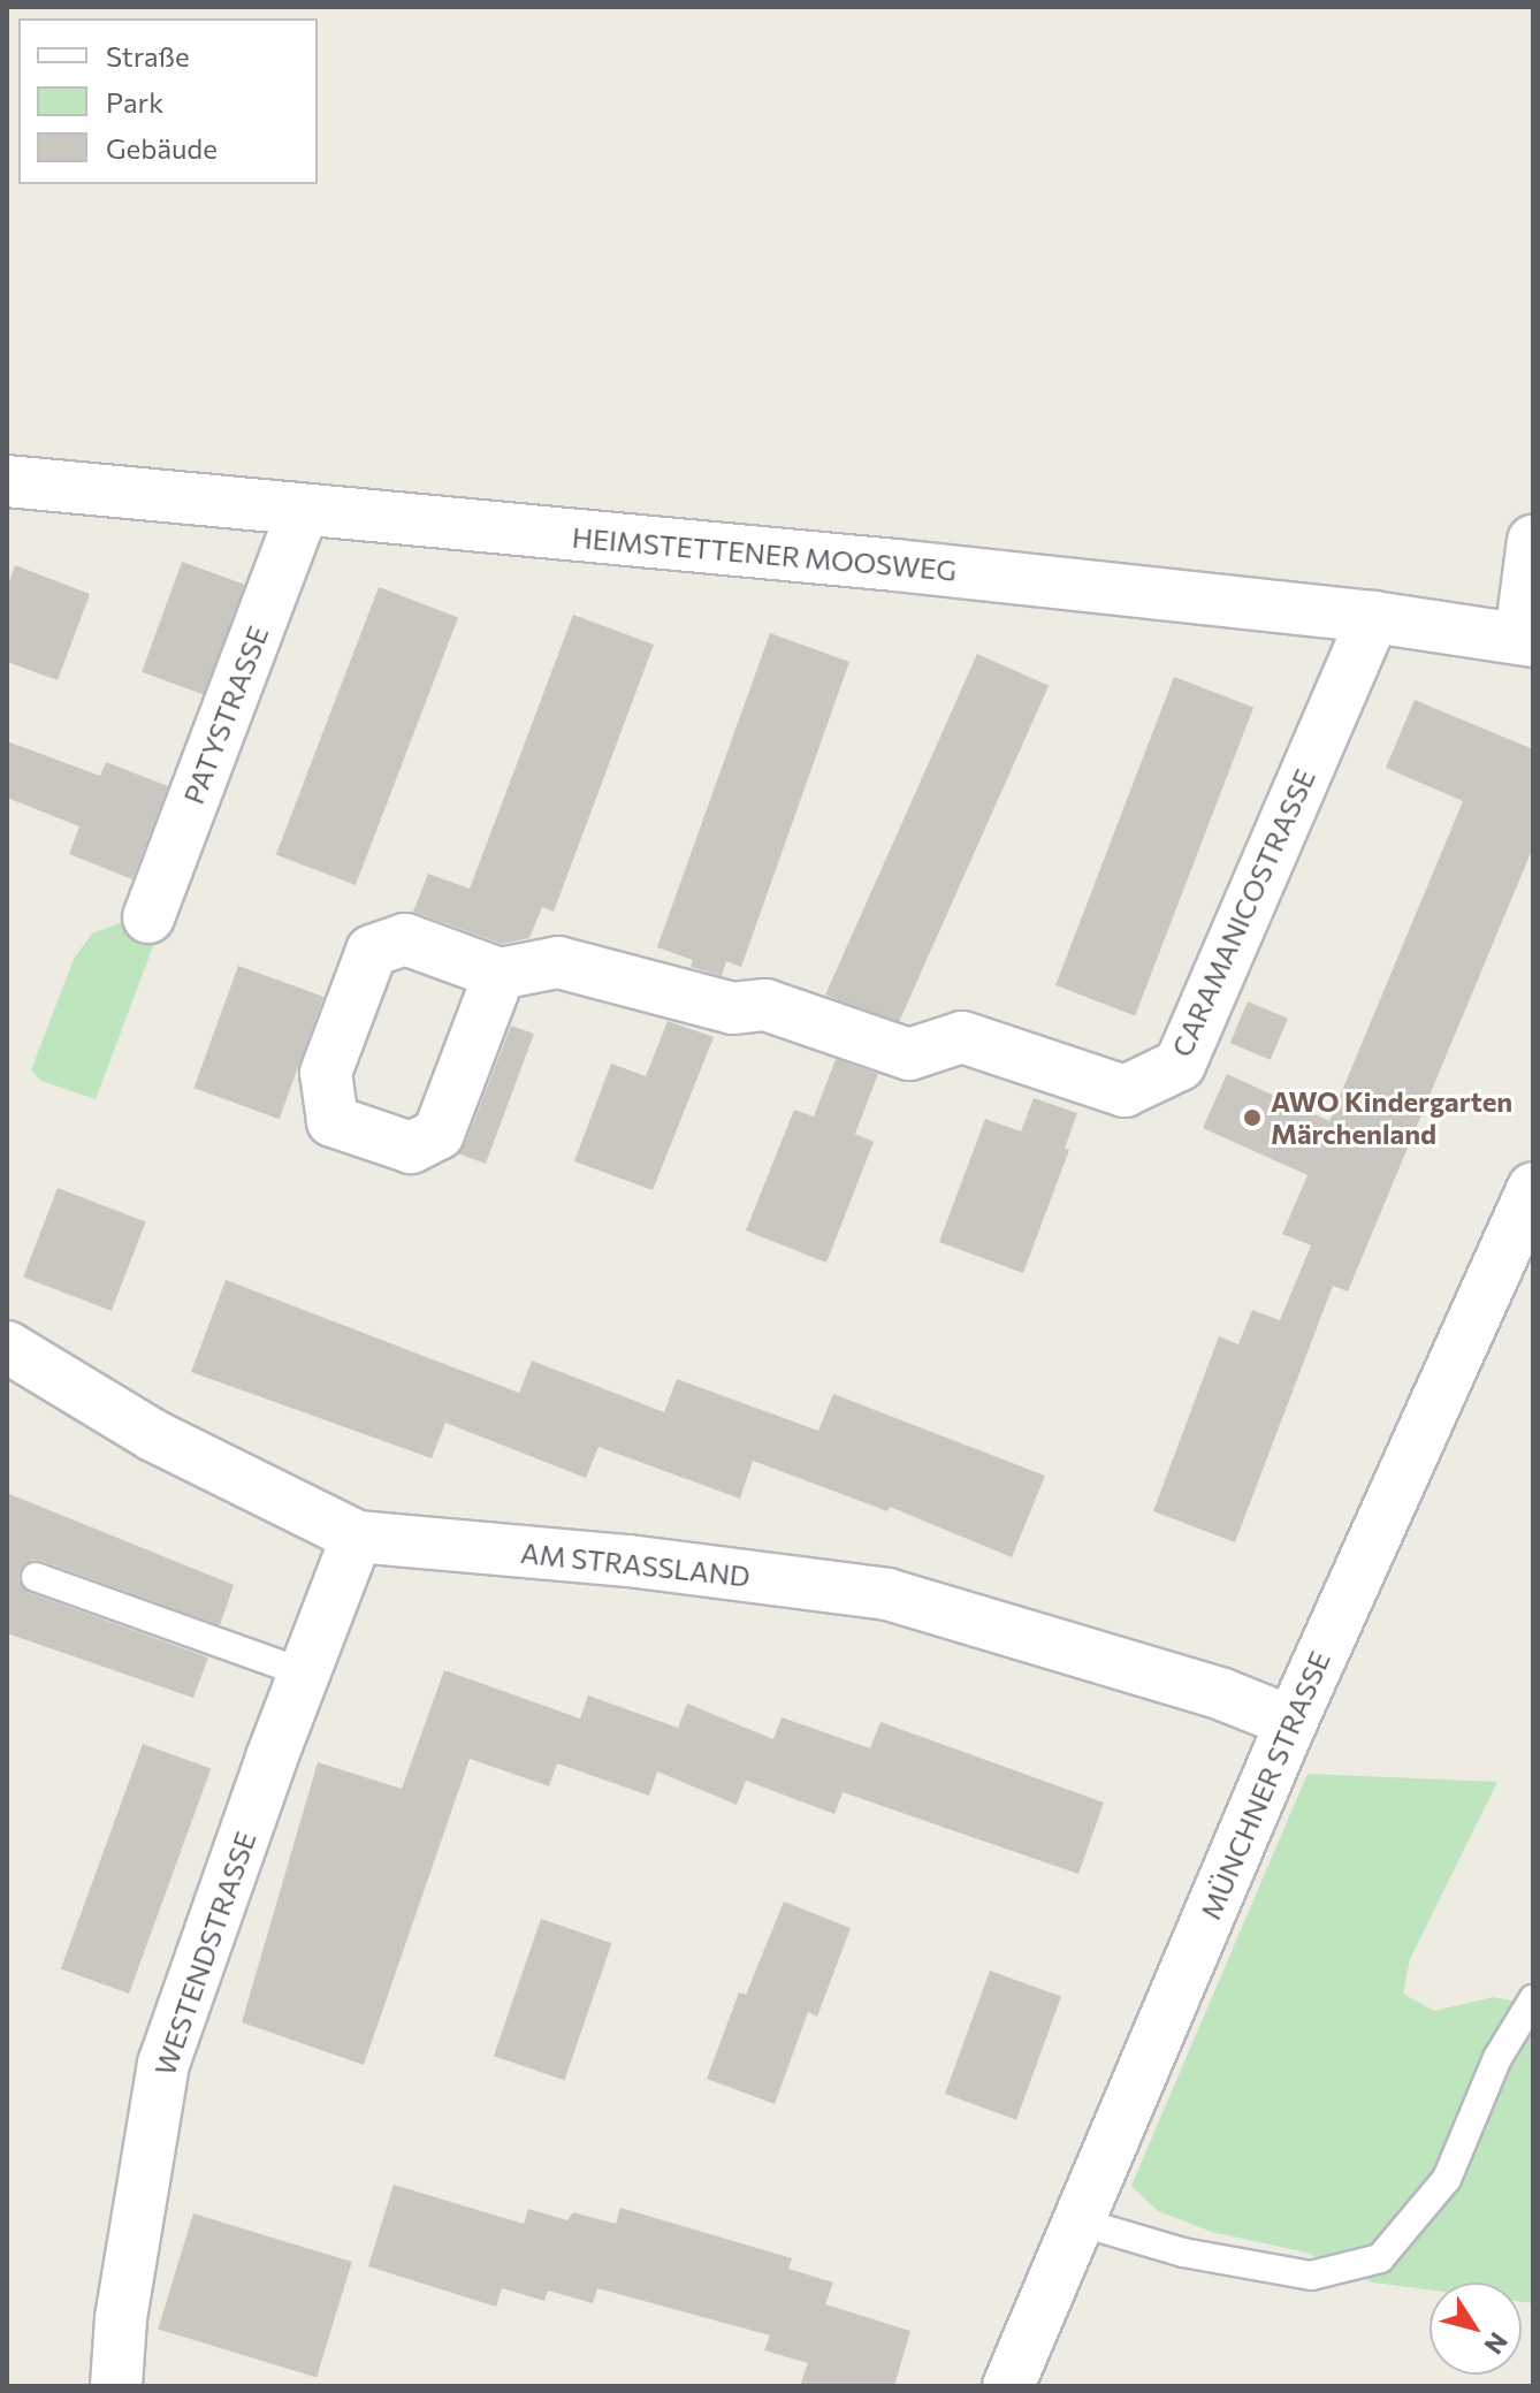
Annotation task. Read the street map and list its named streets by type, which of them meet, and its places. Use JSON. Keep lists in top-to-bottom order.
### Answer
{
  "streets": {
    "street": [
      "HEIMSTETTENER MOOSWEG",
      "PATYSTRASSE",
      "CARAMANICOSTRASSE",
      "AM STRASSLAND",
      "MÜNCHNER STRASSE",
      "WESTENDSTRASSE"
    ]
  },
  "crossings": [
    ["HEIMSTETTENER MOOSWEG", "PATYSTRASSE"],
    ["HEIMSTETTENER MOOSWEG", "CARAMANICOSTRASSE"],
    ["AM STRASSLAND", "MÜNCHNER STRASSE"],
    ["AM STRASSLAND", "WESTENDSTRASSE"]
  ],
  "places": ["AWO Kindergarten Märchenland"],
  "legend": ["Straße", "Park", "Gebäude"],
  "north": "bottom right"
}
